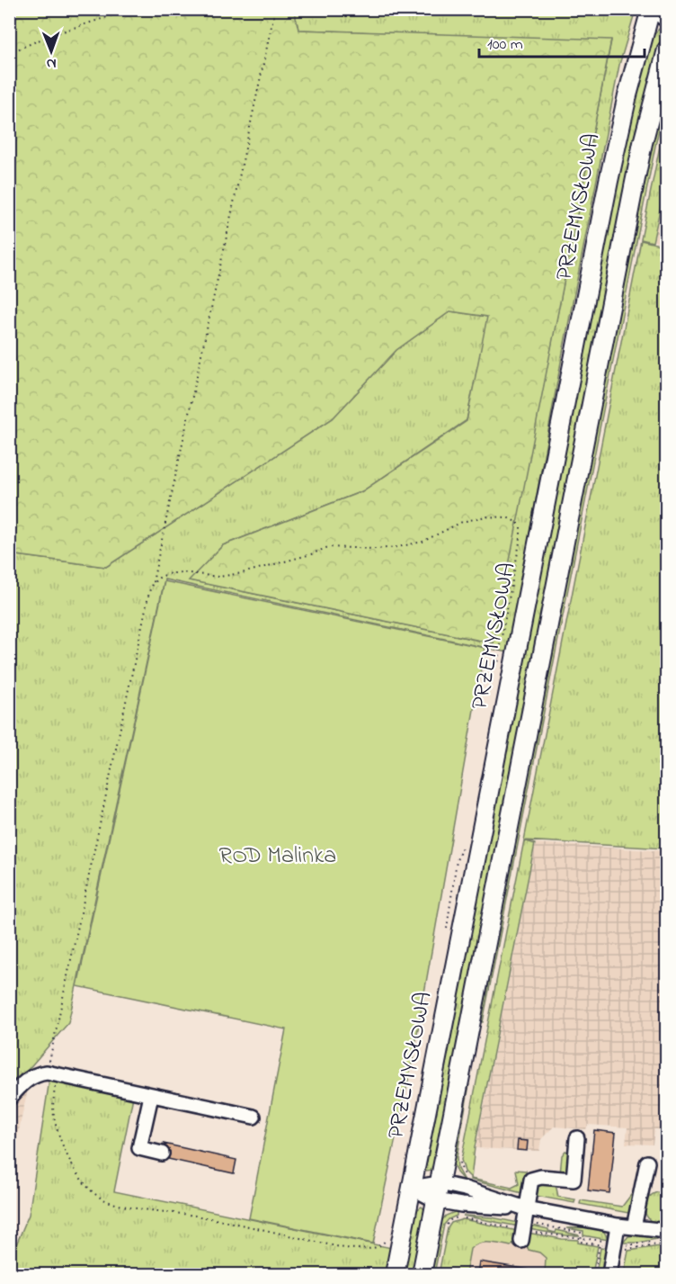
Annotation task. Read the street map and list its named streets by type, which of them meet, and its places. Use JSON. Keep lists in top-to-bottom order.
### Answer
{
  "streets": {
    "main road": ["PRZEMYSŁOWA"]
  },
  "parks": ["ROD Malinka"],
  "scale_bar": "100 m",
  "north": "bottom"
}
